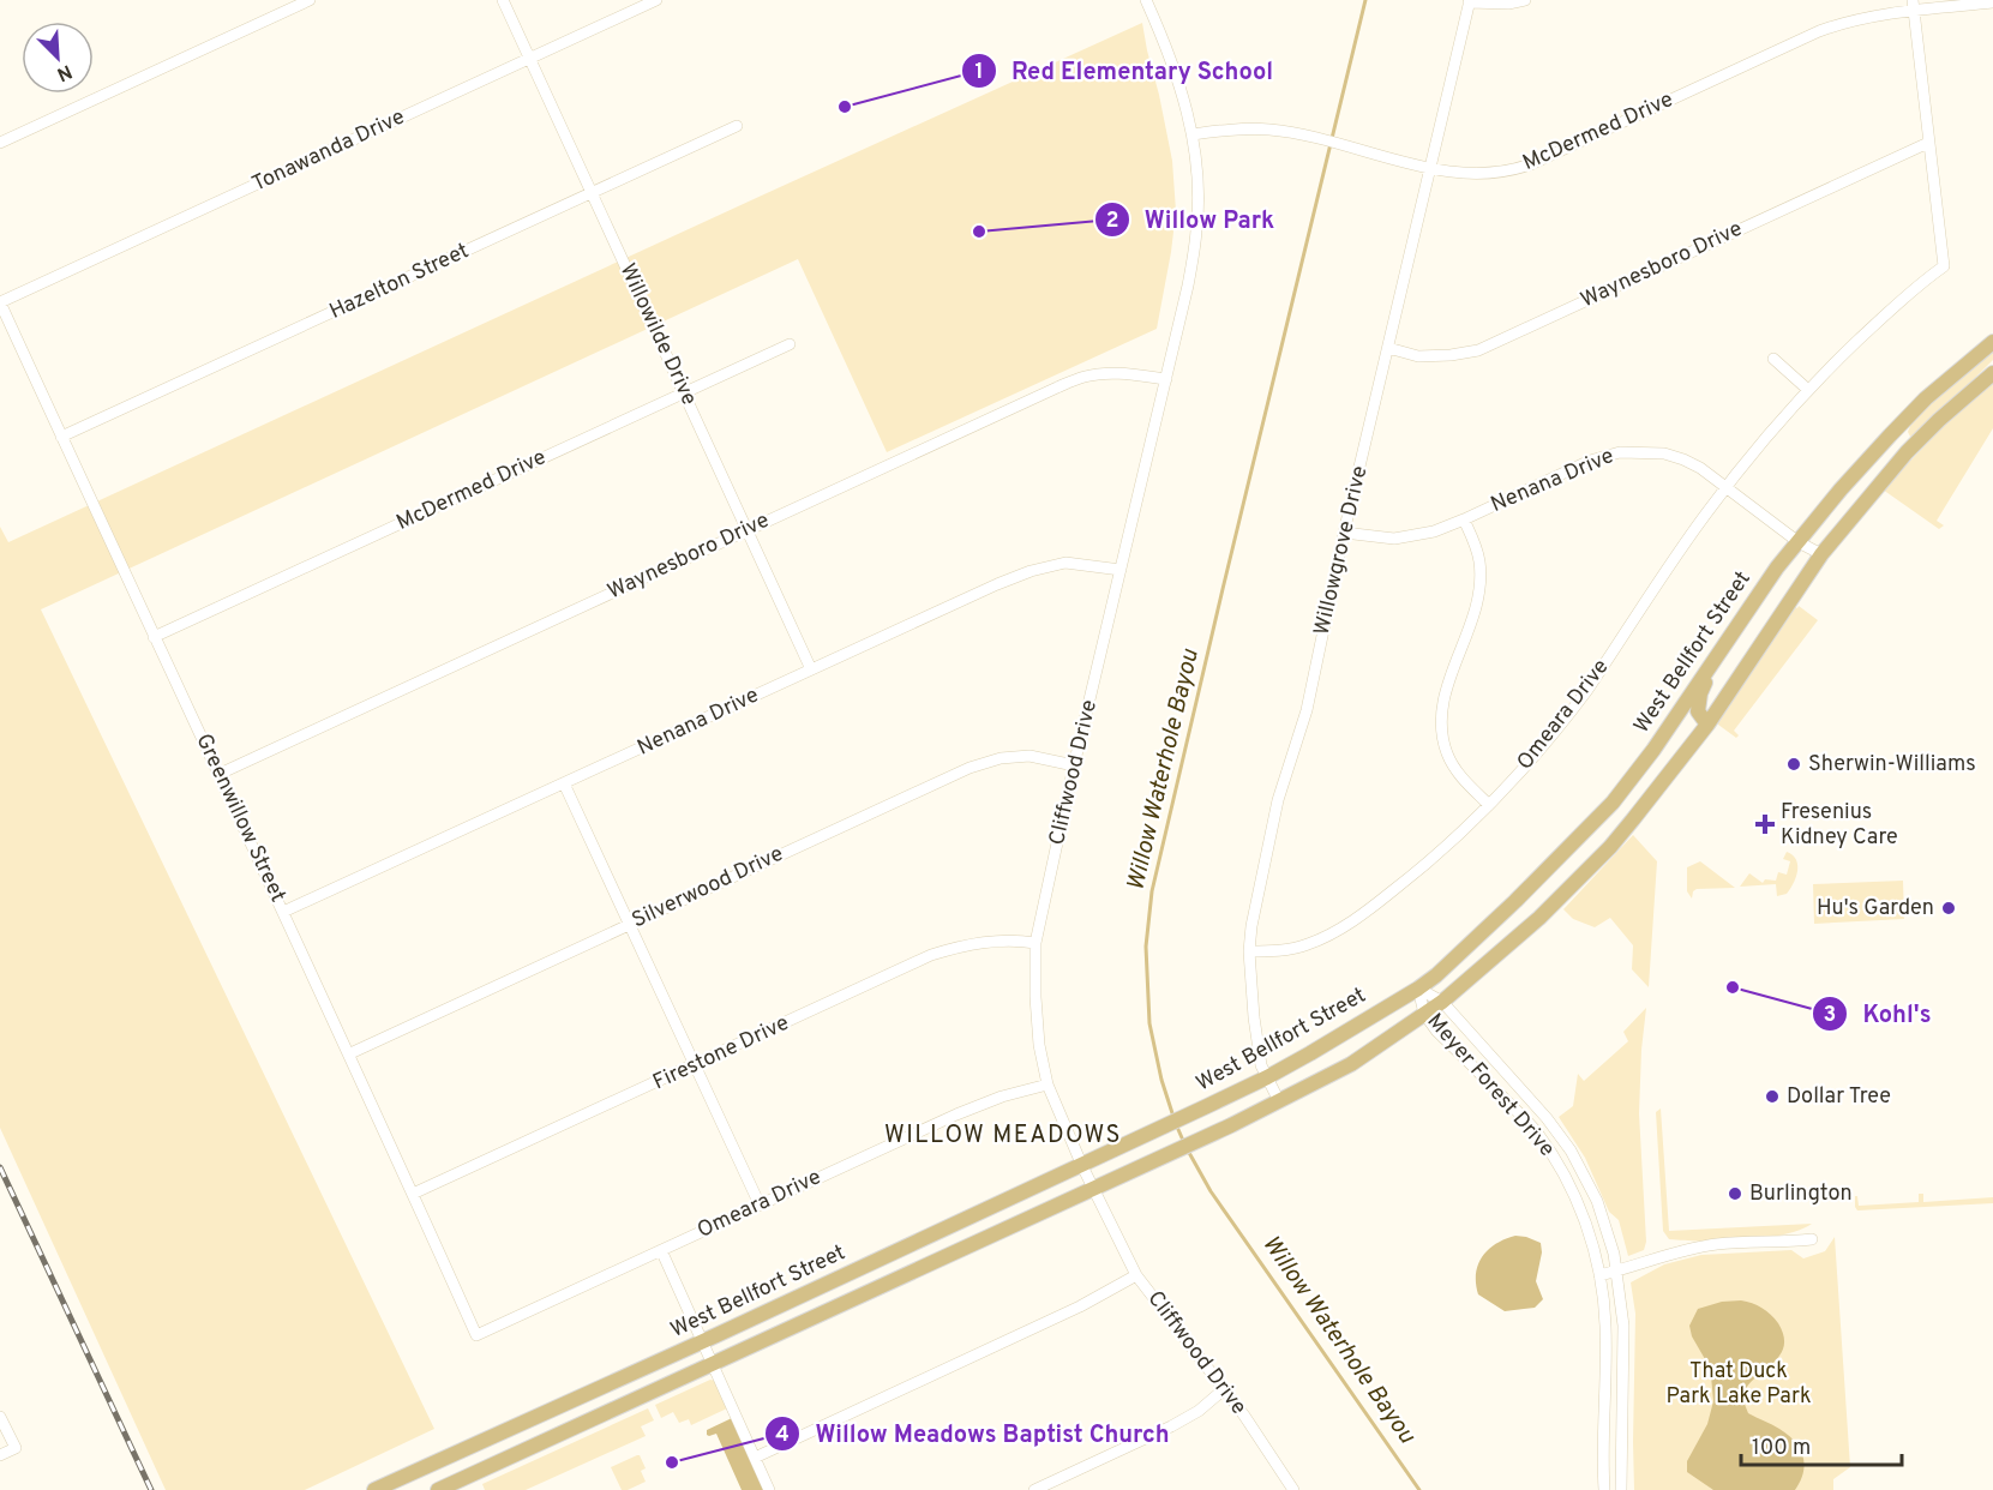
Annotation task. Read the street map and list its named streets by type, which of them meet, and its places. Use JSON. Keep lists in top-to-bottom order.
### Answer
{
  "streets": {
    "main road": ["West Bellfort Street"],
    "street": [
      "McDermed Drive",
      "Tonawanda Drive",
      "Waynesboro Drive",
      "Hazelton Street",
      "Willowilde Drive",
      "Nenana Drive",
      "Willowgrove Drive",
      "Omeara Drive",
      "Cliffwood Drive",
      "Greenwillow Street",
      "Silverwood Drive",
      "Firestone Drive",
      "Meyer Forest Drive"
    ]
  },
  "crossings": [
    ["McDermed Drive", "Willowilde Drive"],
    ["McDermed Drive", "Willowgrove Drive"],
    ["McDermed Drive", "Cliffwood Drive"],
    ["McDermed Drive", "Greenwillow Street"],
    ["Tonawanda Drive", "Willowilde Drive"],
    ["Tonawanda Drive", "Greenwillow Street"],
    ["Waynesboro Drive", "Willowilde Drive"],
    ["Waynesboro Drive", "Willowgrove Drive"],
    ["Waynesboro Drive", "Omeara Drive"],
    ["Waynesboro Drive", "Cliffwood Drive"],
    ["Waynesboro Drive", "Greenwillow Street"],
    ["Hazelton Street", "Willowilde Drive"],
    ["Hazelton Street", "Greenwillow Street"],
    ["Willowilde Drive", "Nenana Drive"],
    ["Nenana Drive", "Willowgrove Drive"],
    ["Nenana Drive", "West Bellfort Street"],
    ["Nenana Drive", "Omeara Drive"],
    ["Nenana Drive", "Cliffwood Drive"],
    ["Nenana Drive", "Greenwillow Street"],
    ["Willowgrove Drive", "West Bellfort Street"],
    ["Willowgrove Drive", "Omeara Drive"],
    ["West Bellfort Street", "Cliffwood Drive"],
    ["West Bellfort Street", "Meyer Forest Drive"],
    ["Omeara Drive", "Cliffwood Drive"],
    ["Omeara Drive", "Greenwillow Street"],
    ["Cliffwood Drive", "Silverwood Drive"],
    ["Cliffwood Drive", "Firestone Drive"],
    ["Greenwillow Street", "Silverwood Drive"],
    ["Greenwillow Street", "Firestone Drive"]
  ],
  "districts": ["WILLOW MEADOWS"],
  "water": ["Willow Waterhole Bayou"],
  "parks": ["That Duck Park Lake Park"],
  "places": {
    "other": [
      "Red Elementary School",
      "Willow Park",
      "Sherwin-Williams",
      "Hu's Garden",
      "Kohl's",
      "Dollar Tree",
      "Burlington",
      "Willow Meadows Baptist Church"
    ],
    "health": ["Fresenius Kidney Care"]
  },
  "scale_bar": "100 m",
  "north": "bottom right"
}
